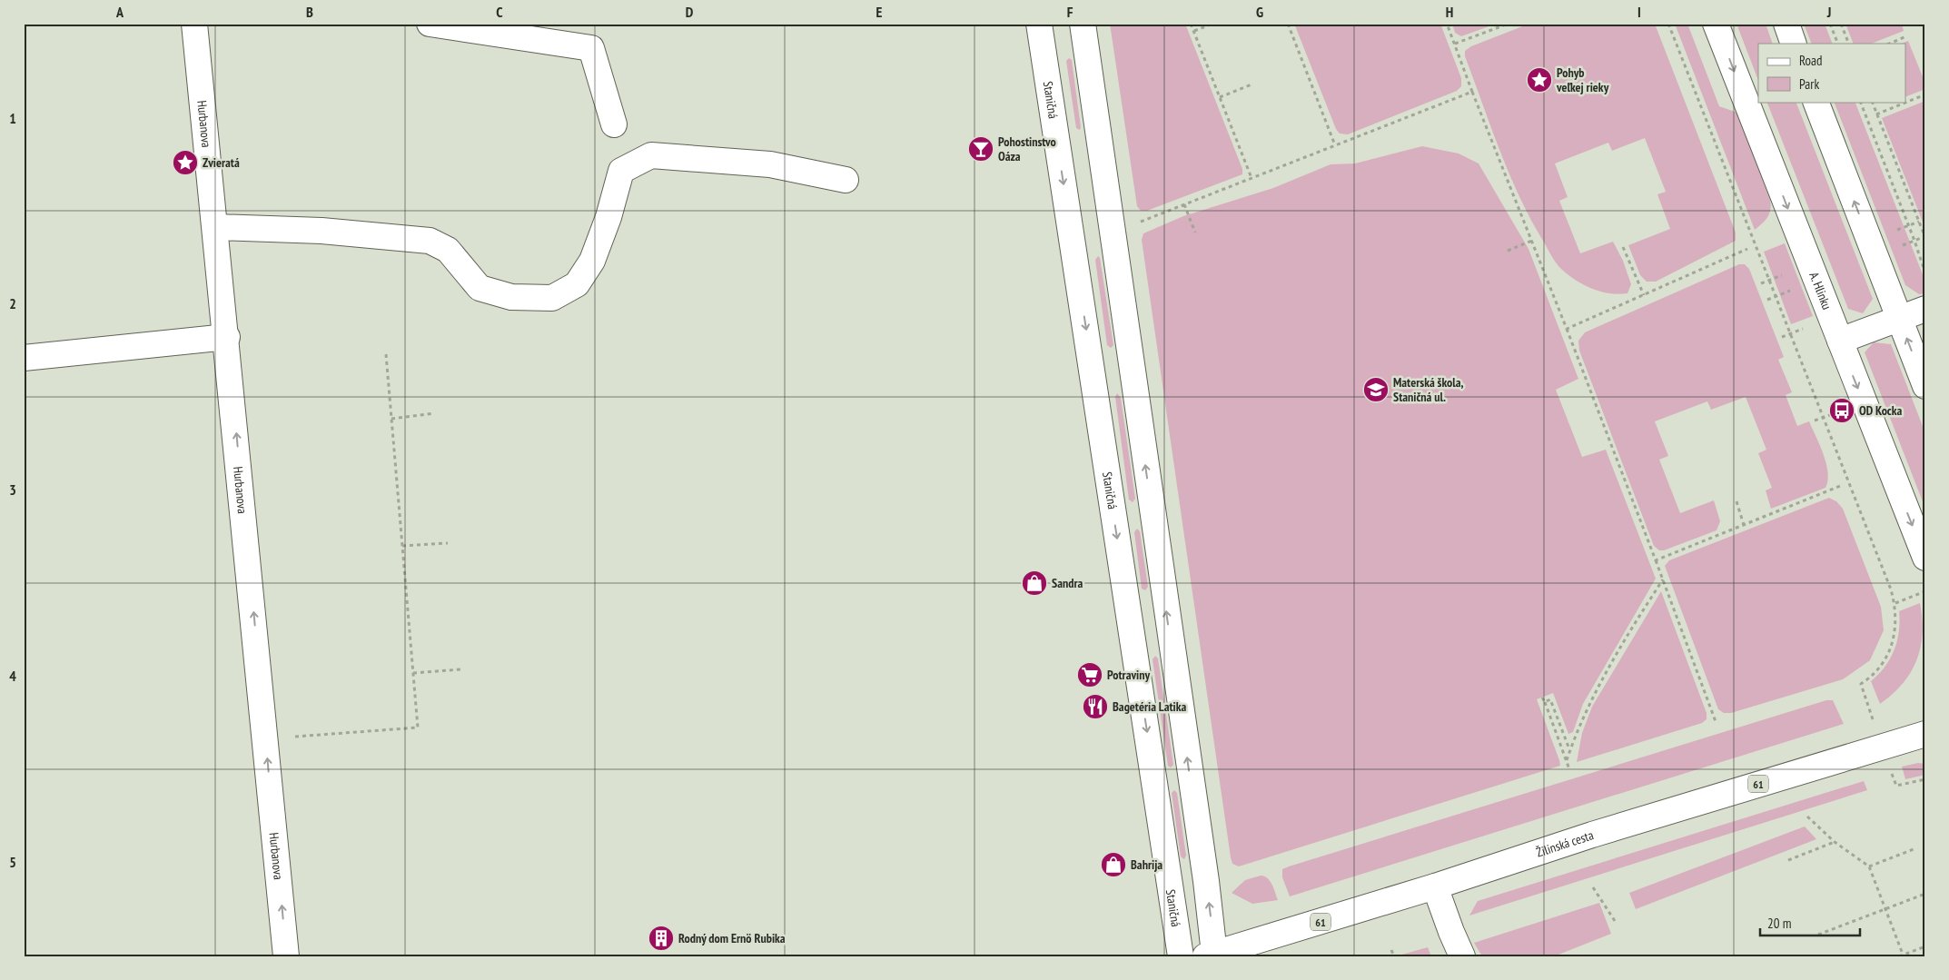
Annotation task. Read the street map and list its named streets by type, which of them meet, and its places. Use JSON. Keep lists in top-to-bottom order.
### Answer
{
  "streets": {
    "street": [
      "Staničná",
      "Hurbanova",
      "A. Hlinku",
      "61",
      "Žilinská cesta"
    ]
  },
  "one_way": ["Hurbanova"],
  "places": {
    "place": ["Pohyb veľkej rieky", "Zvieratá"],
    "bar": ["Pohostinstvo Oáza"],
    "school or university": ["Materská škola, Staničná ul."],
    "bus stop": ["OD Kocka"],
    "shop": ["Sandra", "Bahrija"],
    "supermarket": ["Potraviny"],
    "restaurant": ["Bagetéria Latika"],
    "building": ["Rodný dom Ernö Rubika"]
  },
  "legend": ["Road", "Park"],
  "scale_bar": "20 m",
  "grid": {
    "columns": [
      "A",
      "B",
      "C",
      "D",
      "E",
      "F",
      "G",
      "H",
      "I",
      "J"
    ],
    "rows": [
      "1",
      "2",
      "3",
      "4",
      "5"
    ]
  }
}
